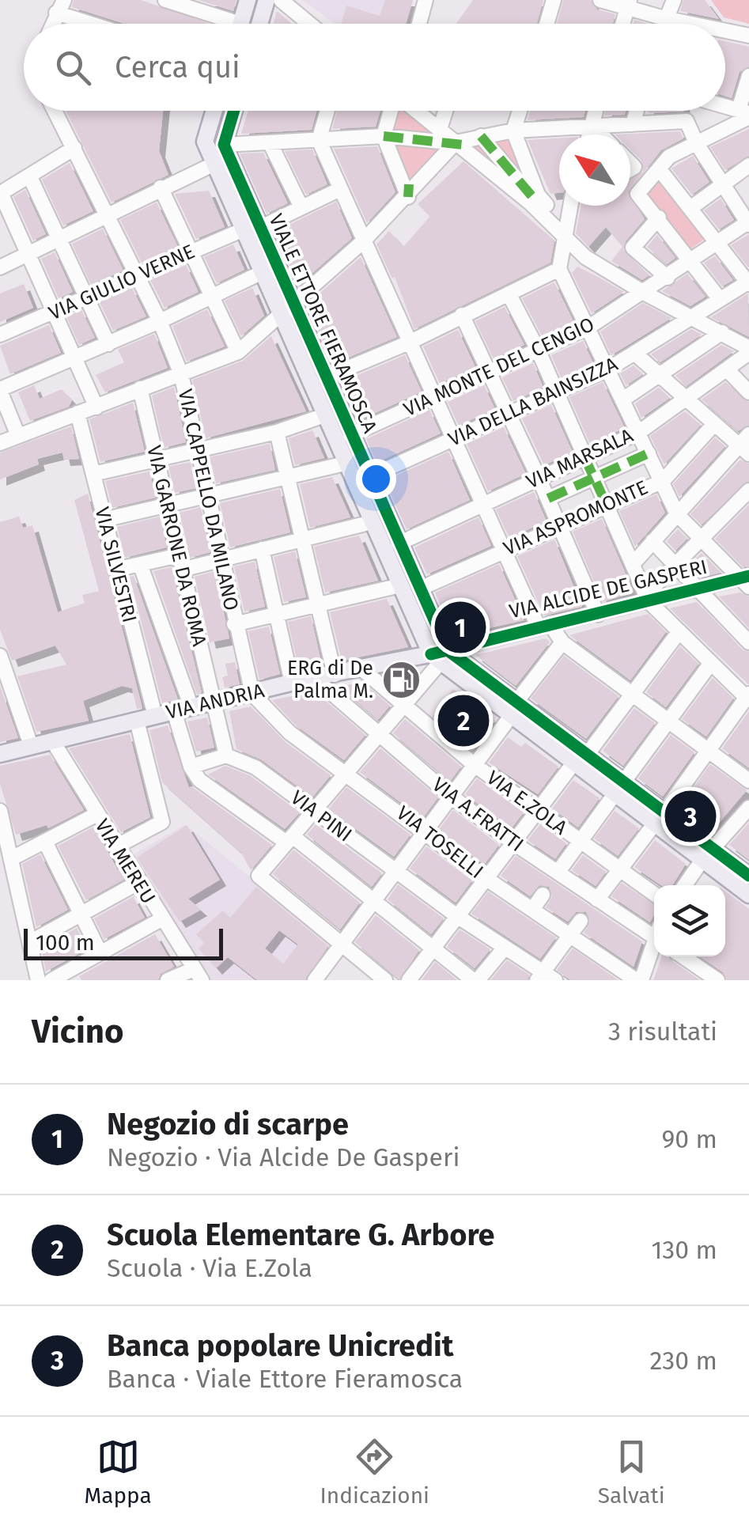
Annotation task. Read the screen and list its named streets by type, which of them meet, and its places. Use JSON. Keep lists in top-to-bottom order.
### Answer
{
  "streets": {
    "main road": ["VIALE ETTORE FIERAMOSCA", "VIA ANDRIA"],
    "street": [
      "VIA GIULIO VERNE",
      "VIA MONTE DEL CENGIO",
      "VIA DELLA BAINSIZZA",
      "VIA MARSALA",
      "VIA CAPPELLO DA MILANO",
      "VIA ASPROMONTE",
      "VIA GARRONE DA ROMA",
      "VIA SILVESTRI",
      "VIA ALCIDE DE GASPERI",
      "VIA E.ZOLA",
      "VIA A.FRATTI",
      "VIA PINI",
      "VIA TOSELLI",
      "VIA MEREU"
    ]
  },
  "crossings": [
    ["VIA GIULIO VERNE", "VIALE ETTORE FIERAMOSCA"],
    ["VIA GIULIO VERNE", "VIA CAPPELLO DA MILANO"],
    ["VIALE ETTORE FIERAMOSCA", "VIA MONTE DEL CENGIO"],
    ["VIALE ETTORE FIERAMOSCA", "VIA DELLA BAINSIZZA"],
    ["VIALE ETTORE FIERAMOSCA", "VIA MARSALA"],
    ["VIALE ETTORE FIERAMOSCA", "VIA ASPROMONTE"],
    ["VIALE ETTORE FIERAMOSCA", "VIA ALCIDE DE GASPERI"],
    ["VIALE ETTORE FIERAMOSCA", "VIA ANDRIA"],
    ["VIA CAPPELLO DA MILANO", "VIA ANDRIA"],
    ["VIA CAPPELLO DA MILANO", "VIA TOSELLI"],
    ["VIA GARRONE DA ROMA", "VIA ANDRIA"],
    ["VIA SILVESTRI", "VIA ANDRIA"],
    ["VIA ALCIDE DE GASPERI", "VIA ANDRIA"],
    ["VIA ANDRIA", "VIA E.ZOLA"],
    ["VIA ANDRIA", "VIA A.FRATTI"],
    ["VIA ANDRIA", "VIA TOSELLI"],
    ["VIA ANDRIA", "VIA MEREU"]
  ],
  "places": {
    "fuel station": ["ERG di De Palma M."]
  },
  "scale_bar": "100 m",
  "north": "top left",
  "page": {
    "search": "Cerca qui",
    "pins": ["1", "2", "3"],
    "scale": "100 m",
    "heading": ["Vicino", "3 risultati"],
    "list": [
      {
        "mark": "1",
        "name": "Negozio di scarpe",
        "note": "Negozio · Via Alcide De Gasperi",
        "value": "90 m"
      },
      {
        "mark": "2",
        "name": "Scuola Elementare G. Arbore",
        "note": "Scuola · Via E.Zola",
        "value": "130 m"
      },
      {
        "mark": "3",
        "name": "Banca popolare Unicredit",
        "note": "Banca · Viale Ettore Fieramosca",
        "value": "230 m"
      }
    ],
    "nav": ["Mappa", "Indicazioni", "Salvati"]
  }
}
